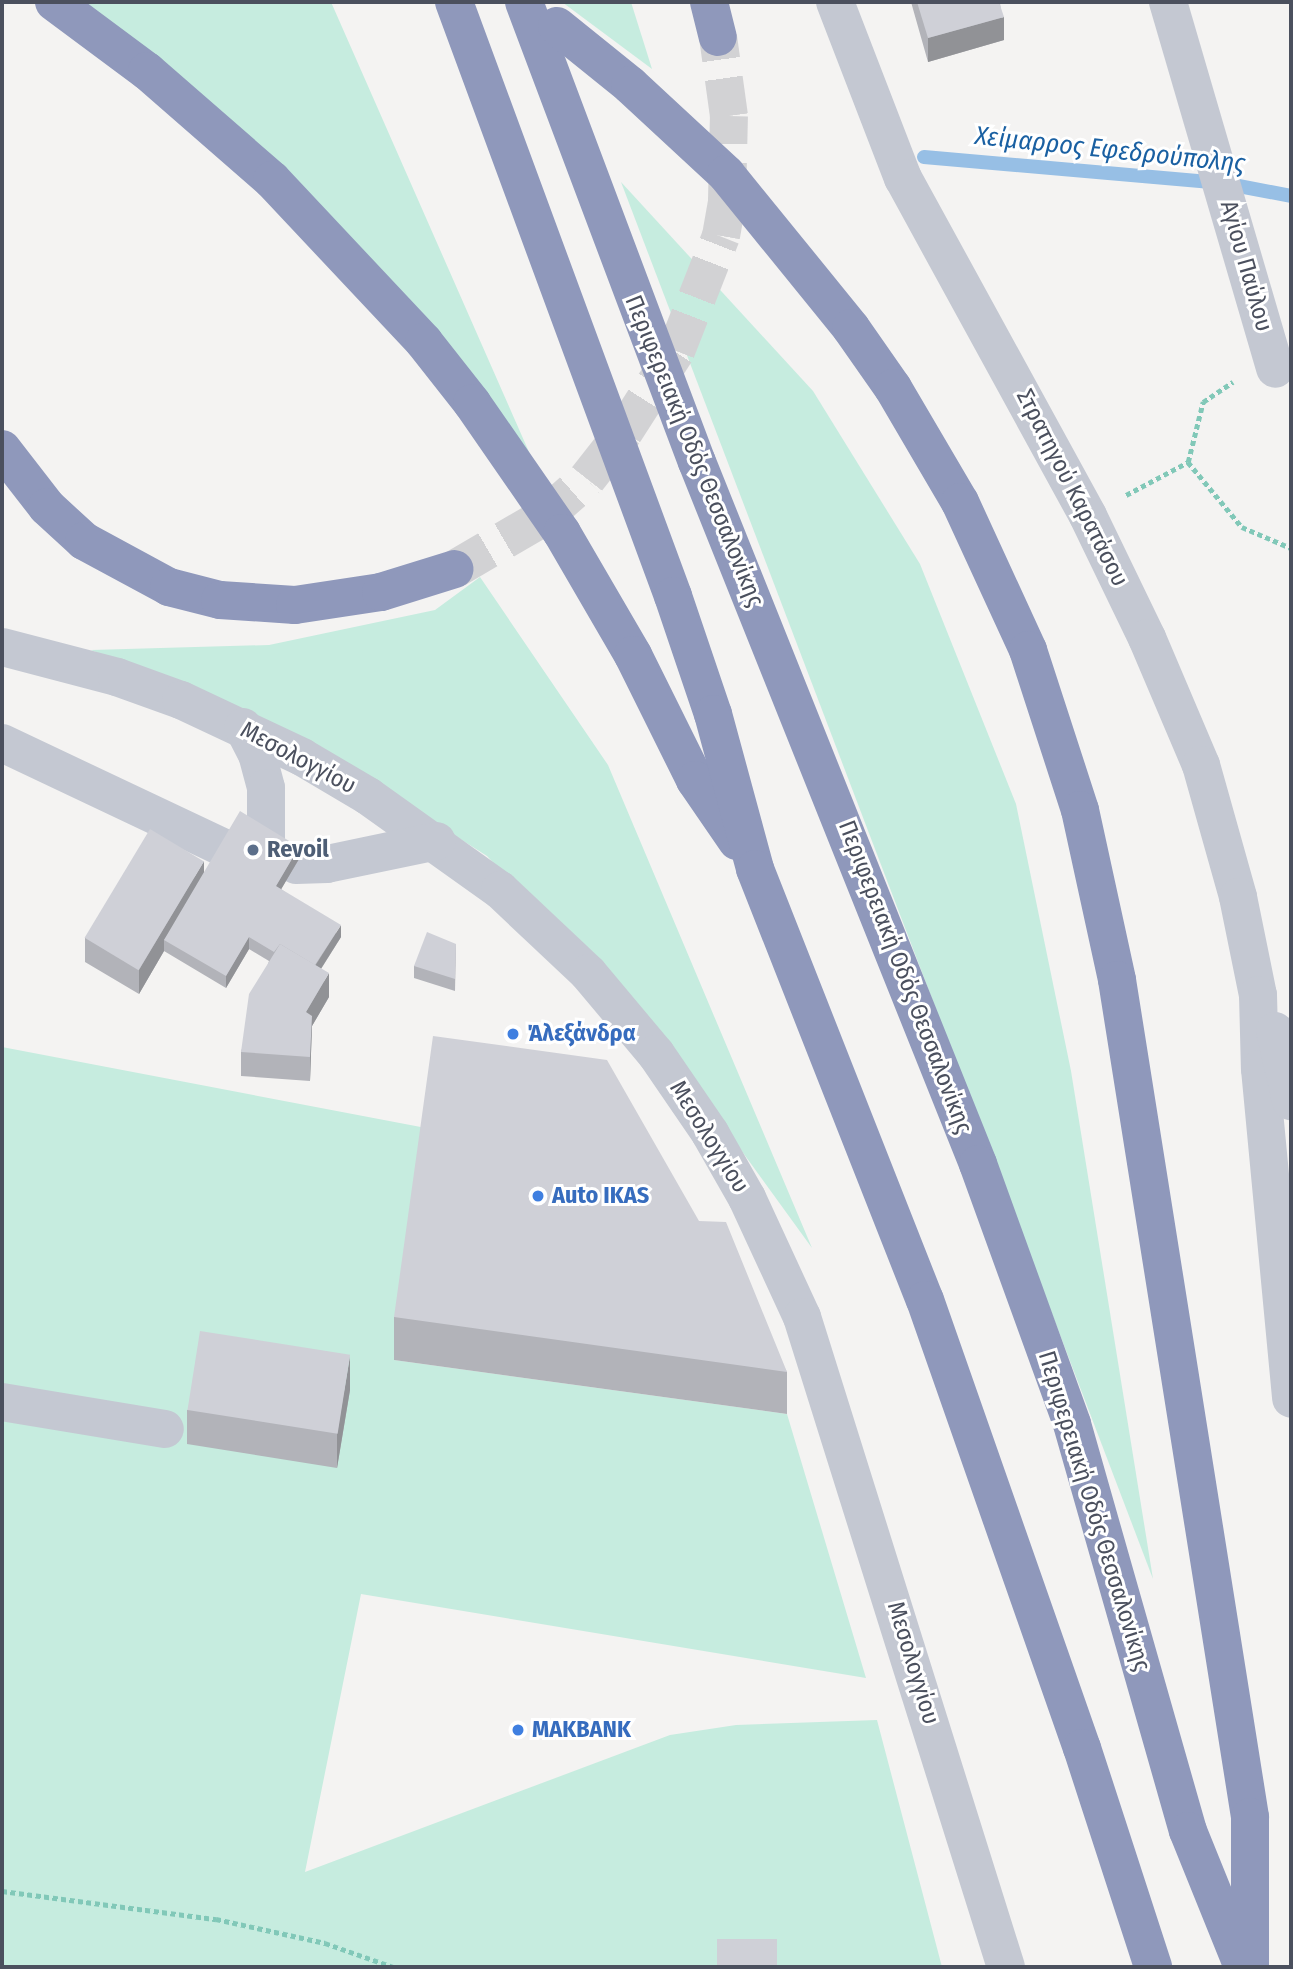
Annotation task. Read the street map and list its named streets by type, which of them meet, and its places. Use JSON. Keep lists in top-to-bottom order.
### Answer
{
  "streets": {
    "highway": ["Περιφερειακή Οδός Θεσσαλονίκης"],
    "street": ["Αγίου Παύλου", "Στρατηγού Καρατάσου", "Μεσολογγίου"]
  },
  "water": ["Χείμαρρος Εφεδρούπολης"],
  "places": [
    "Revoil",
    "Άλεξάνδρα",
    "Auto IKAS",
    "MAKBANK"
  ]
}
